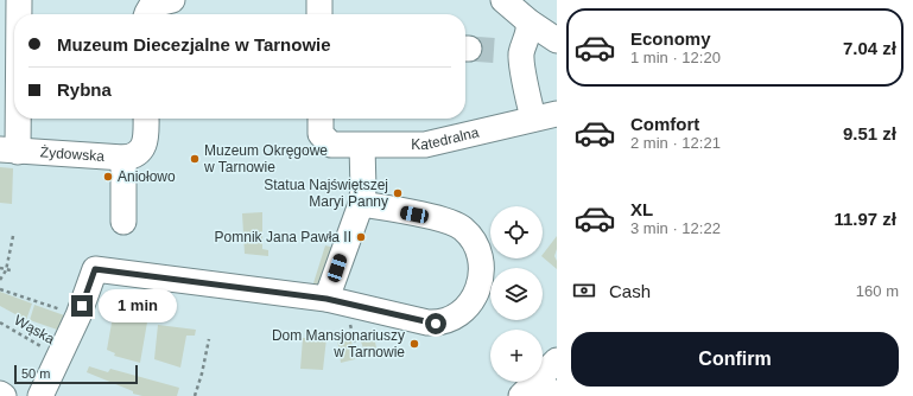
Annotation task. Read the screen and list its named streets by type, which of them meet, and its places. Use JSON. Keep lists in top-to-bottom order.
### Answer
{
  "streets": {
    "street": ["Katedralna", "Żydowska"],
    "path": ["Wąska"]
  },
  "places": [
    "Muzeum Okręgowe w Tarnowie",
    "Aniołowo",
    "Statua Najświętszej Maryi Panny",
    "Pomnik Jana Pawła II",
    "Dom Mansjonariuszy w Tarnowie"
  ],
  "scale_bar": "50 m",
  "page": {
    "list": [
      {
        "name": "Economy",
        "note": "1 min · 12:20",
        "value": "7.04 zł"
      },
      {
        "name": "Comfort",
        "note": "2 min · 12:21",
        "value": "9.51 zł"
      },
      {
        "name": "XL",
        "note": "3 min · 12:22",
        "value": "11.97 zł"
      }
    ],
    "banner": ["Muzeum Diecezjalne w Tarnowie", "Rybna"],
    "map_buttons": "+",
    "pay": ["Cash", "160 m"],
    "bubble": "1 min",
    "buttons": "Confirm",
    "scale": "50 m"
  }
}
